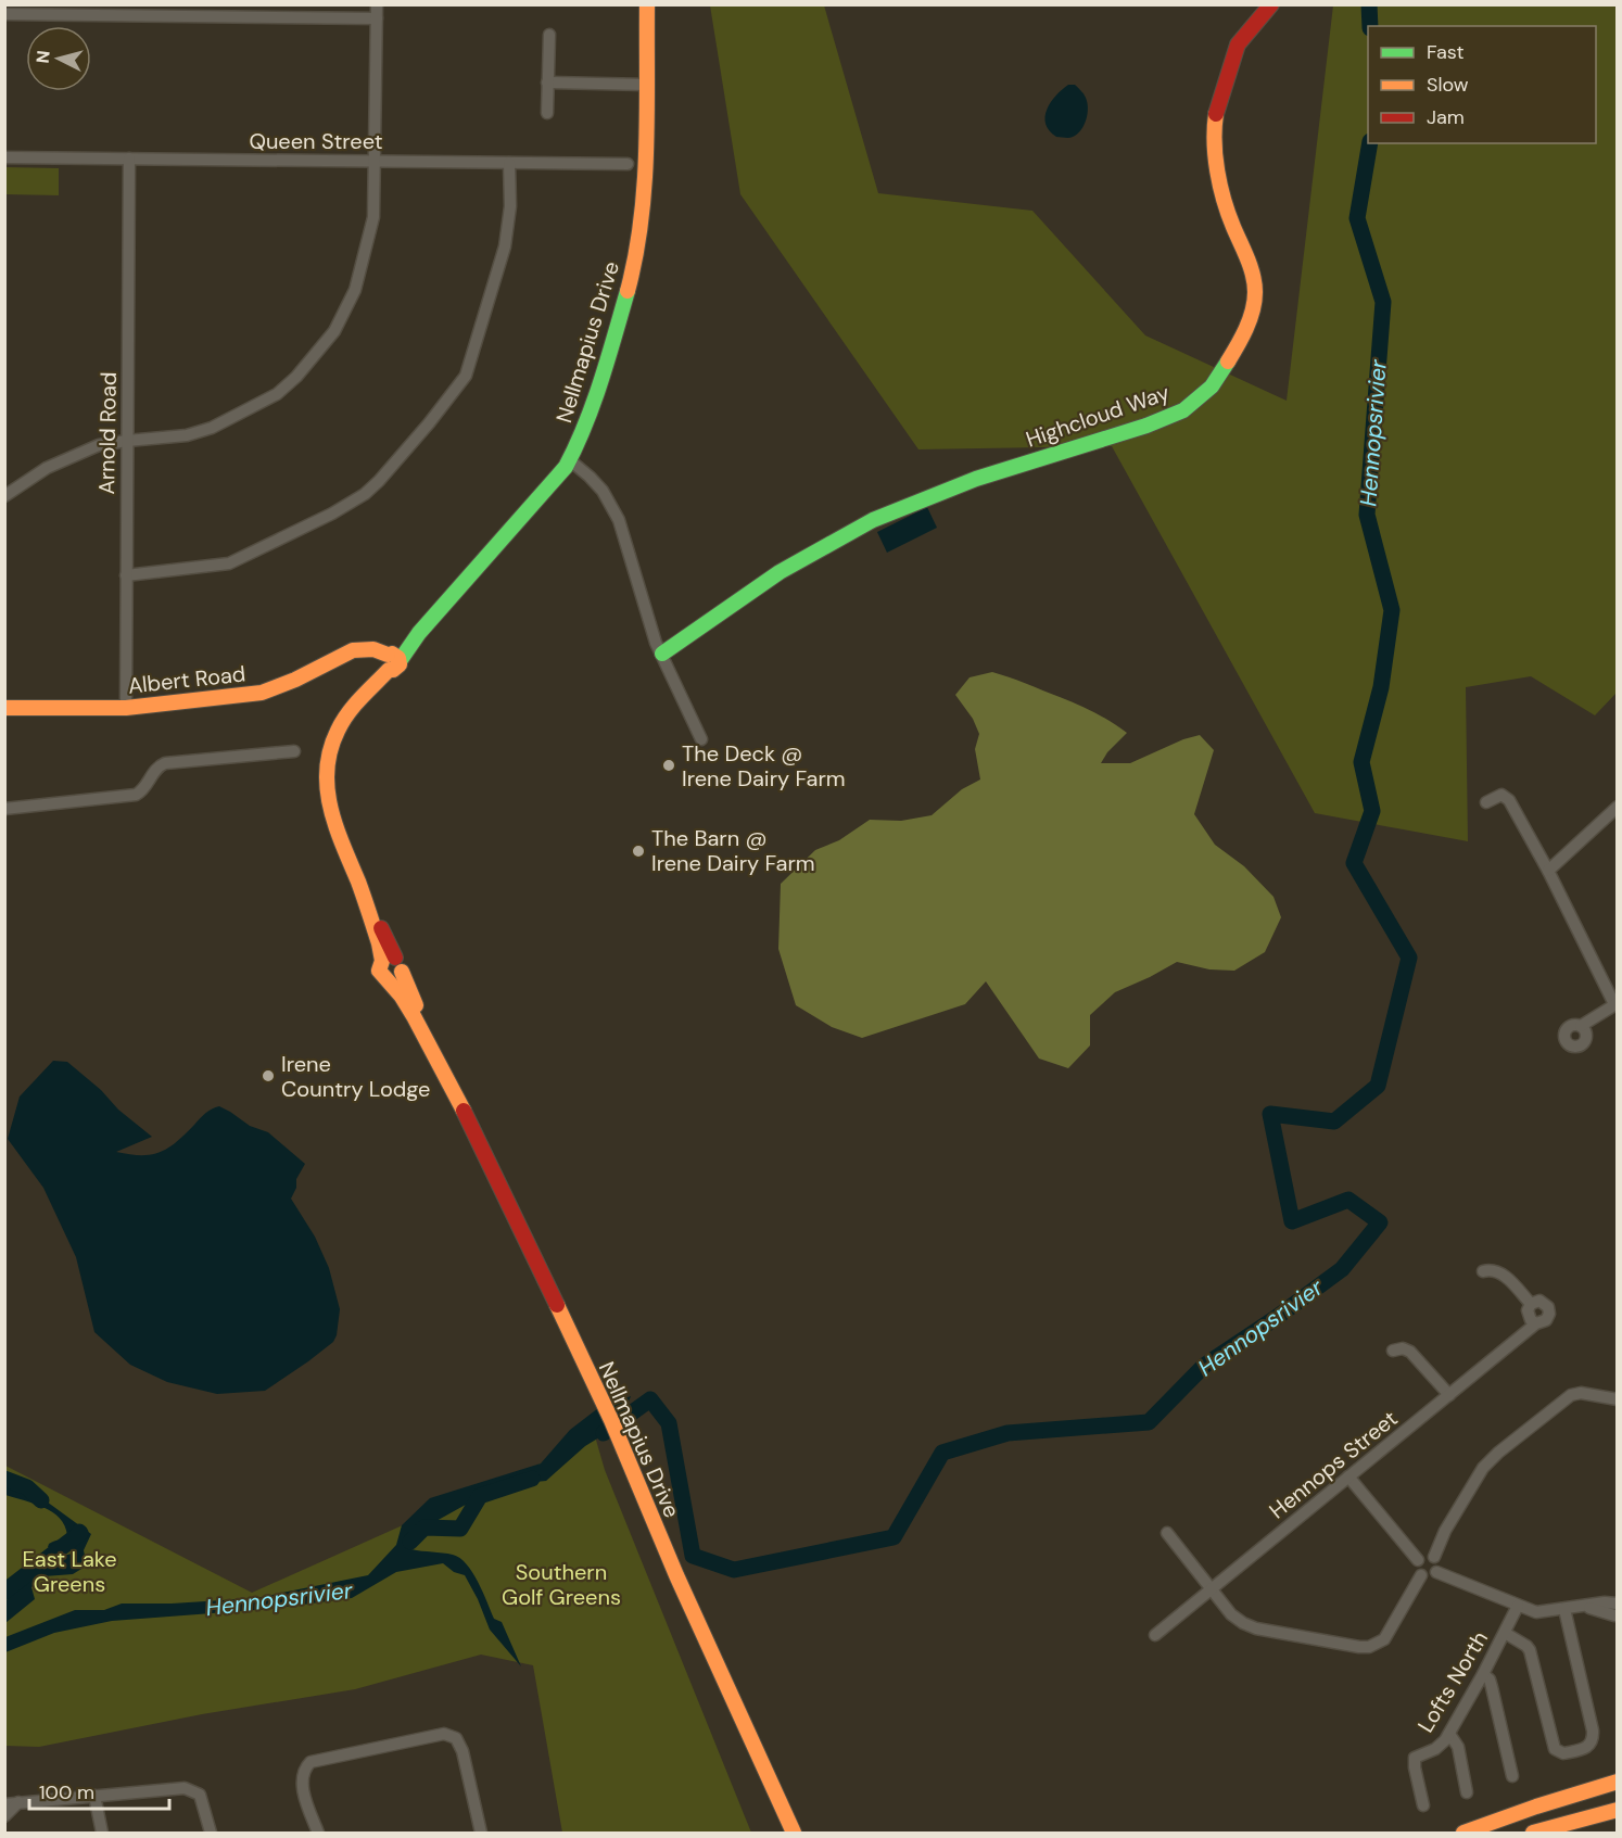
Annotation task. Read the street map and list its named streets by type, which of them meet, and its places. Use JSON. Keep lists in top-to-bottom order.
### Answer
{
  "streets": {
    "main road": ["Nellmapius Drive", "Highcloud Way", "Albert Road"],
    "street": [
      "Queen Street",
      "Arnold Road",
      "Hennops Street",
      "Lofts North"
    ]
  },
  "crossings": [
    ["Queen Street", "Arnold Road"],
    ["Nellmapius Drive", "Albert Road"],
    ["Arnold Road", "Albert Road"]
  ],
  "water": ["Hennopsrivier"],
  "parks": ["East Lake Greens", "Southern Golf Greens"],
  "places": ["The Deck @ Irene Dairy Farm", "The Barn @ Irene Dairy Farm", "Irene Country Lodge"],
  "legend": ["Fast", "Slow", "Jam"],
  "scale_bar": "100 m",
  "north": "left"
}
